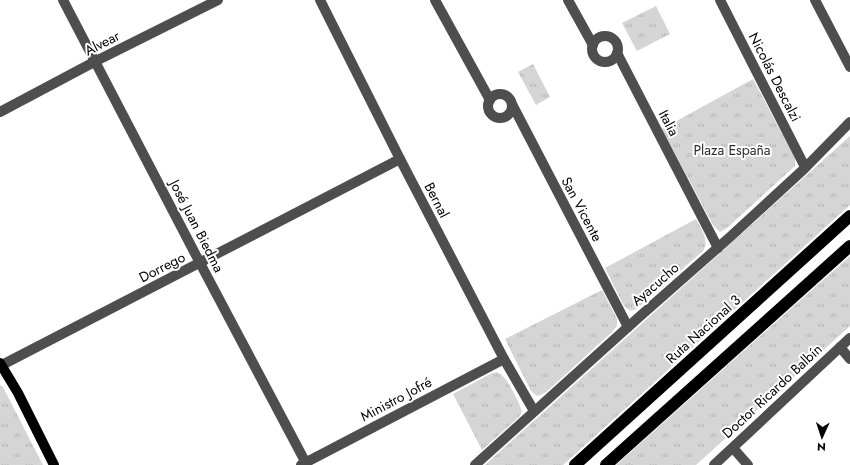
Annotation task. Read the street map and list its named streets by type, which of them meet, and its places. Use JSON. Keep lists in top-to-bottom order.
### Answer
{
  "streets": {
    "highway": ["Ruta Nacional 3"],
    "street": [
      "Alvear",
      "Nicolás Descalzi",
      "Italia",
      "Bernal",
      "San Vicente",
      "José Juan Biedma",
      "Dorrego",
      "Ayacucho",
      "Doctor Ricardo Balbín",
      "Ministro Jofré"
    ]
  },
  "crossings": [
    ["Alvear", "José Juan Biedma"],
    ["Nicolás Descalzi", "Ayacucho"],
    ["Italia", "Ayacucho"],
    ["Bernal", "Dorrego"],
    ["Bernal", "Ayacucho"],
    ["Bernal", "Ministro Jofré"],
    ["San Vicente", "Ayacucho"],
    ["José Juan Biedma", "Dorrego"],
    ["José Juan Biedma", "Ministro Jofré"]
  ],
  "parks": ["Plaza España"],
  "north": "bottom"
}
